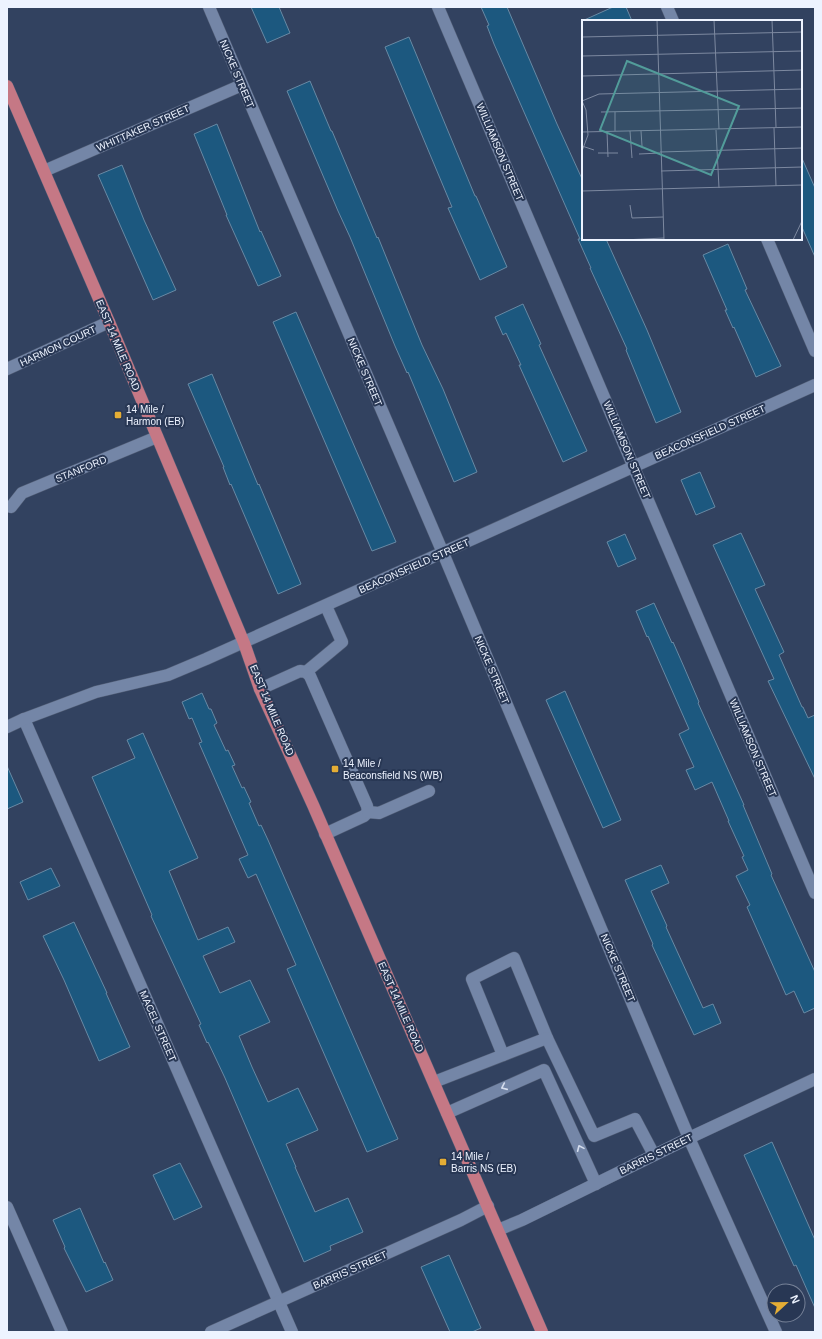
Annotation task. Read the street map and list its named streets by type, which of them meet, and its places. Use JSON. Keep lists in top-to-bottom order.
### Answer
{
  "streets": {
    "main road": ["EAST 14 MILE ROAD"],
    "street": [
      "NICKE STREET",
      "WHITTAKER STREET",
      "WILLIAMSON STREET",
      "HARMON COURT",
      "BEACONSFIELD STREET",
      "STANFORD",
      "MACEL STREET",
      "BARRIS STREET"
    ]
  },
  "crossings": [
    ["NICKE STREET", "WHITTAKER STREET"],
    ["NICKE STREET", "BEACONSFIELD STREET"],
    ["NICKE STREET", "BARRIS STREET"],
    ["WHITTAKER STREET", "EAST 14 MILE ROAD"],
    ["WILLIAMSON STREET", "BEACONSFIELD STREET"],
    ["EAST 14 MILE ROAD", "HARMON COURT"],
    ["EAST 14 MILE ROAD", "BEACONSFIELD STREET"],
    ["EAST 14 MILE ROAD", "STANFORD"],
    ["EAST 14 MILE ROAD", "BARRIS STREET"],
    ["BEACONSFIELD STREET", "MACEL STREET"],
    ["MACEL STREET", "BARRIS STREET"]
  ],
  "places": {
    "transit": ["14 Mile / Harmon (EB)", "14 Mile / Beaconsfield NS (WB)", "14 Mile / Barris NS (EB)"]
  },
  "north": "right"
}
